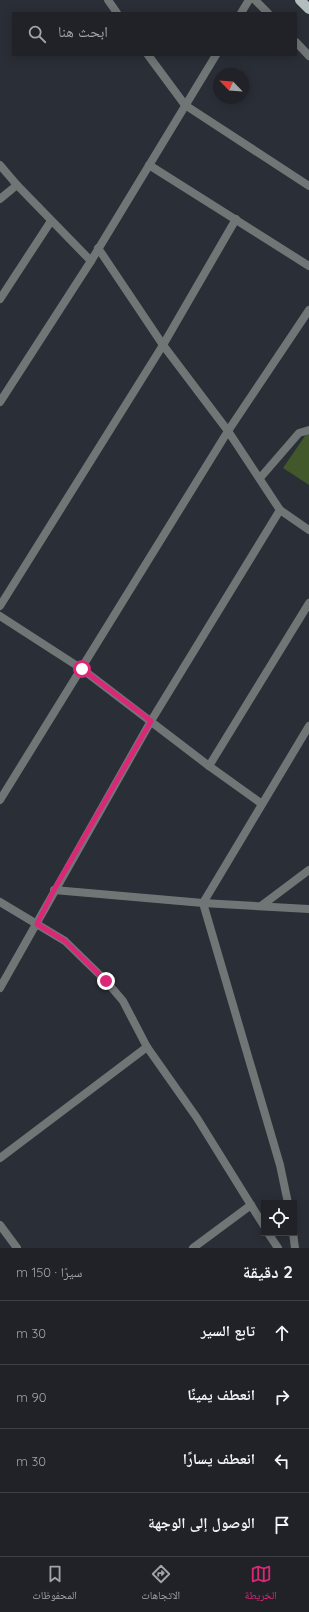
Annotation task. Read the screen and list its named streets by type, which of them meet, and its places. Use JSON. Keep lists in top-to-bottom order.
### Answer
{
  "north": "top left",
  "page": {
    "search": "ابحث هنا",
    "heading": ["2 دقيقة", "سيرًا · 150 m"],
    "list": [
      ["تابع السير", "30 m"],
      ["انعطف يمينًا", "90 m"],
      ["انعطف يسارًا", "30 m"],
      "الوصول إلى الوجهة"
    ],
    "nav": ["الخريطة", "الاتجاهات", "المحفوظات"]
  }
}
